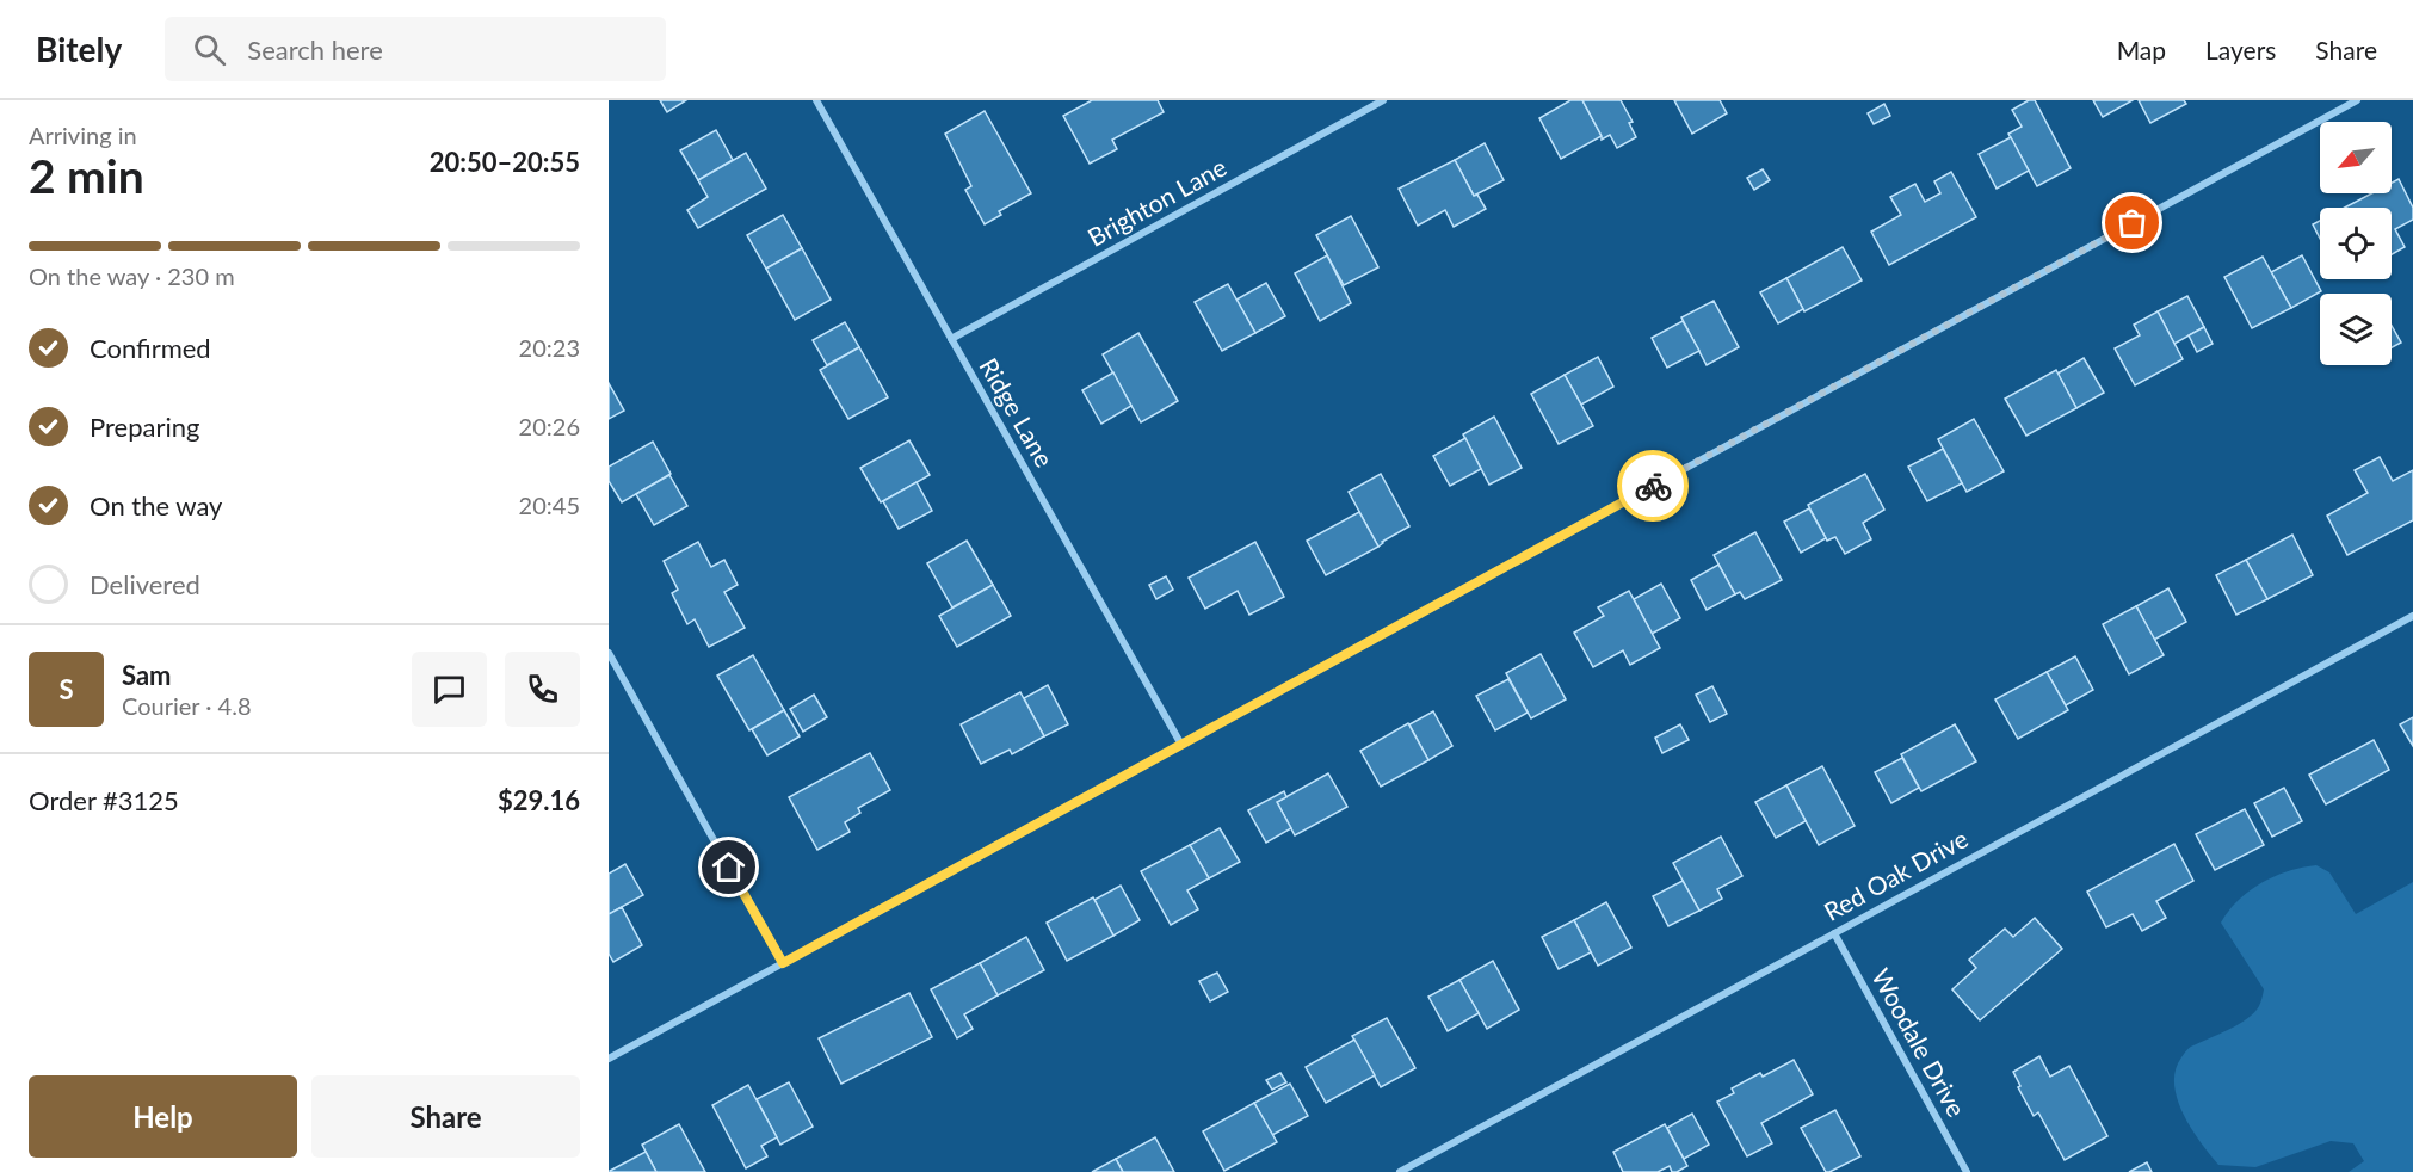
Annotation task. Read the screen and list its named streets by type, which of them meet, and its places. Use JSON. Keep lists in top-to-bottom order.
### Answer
{
  "streets": {
    "street": [
      "Brighton Lane",
      "Ridge Lane",
      "Red Oak Drive",
      "Woodale Drive"
    ]
  },
  "crossings": [
    ["Brighton Lane", "Ridge Lane"],
    ["Red Oak Drive", "Woodale Drive"]
  ],
  "north": "bottom left",
  "page": {
    "header": "Bitely",
    "search": "Search here",
    "nav": ["Map", "Layers", "Share"],
    "heading": ["2 min", "Arriving in", "20:50–20:55"],
    "panel": [
      "Sam",
      "Courier · 4.8",
      "Order #3125",
      "$29.16"
    ],
    "bar": "On the way · 230 m",
    "list": [
      ["Confirmed", "20:23"],
      ["Preparing", "20:26"],
      ["On the way", "20:45"],
      "Delivered"
    ],
    "round": "S",
    "buttons": ["Help", "Share"]
  }
}
